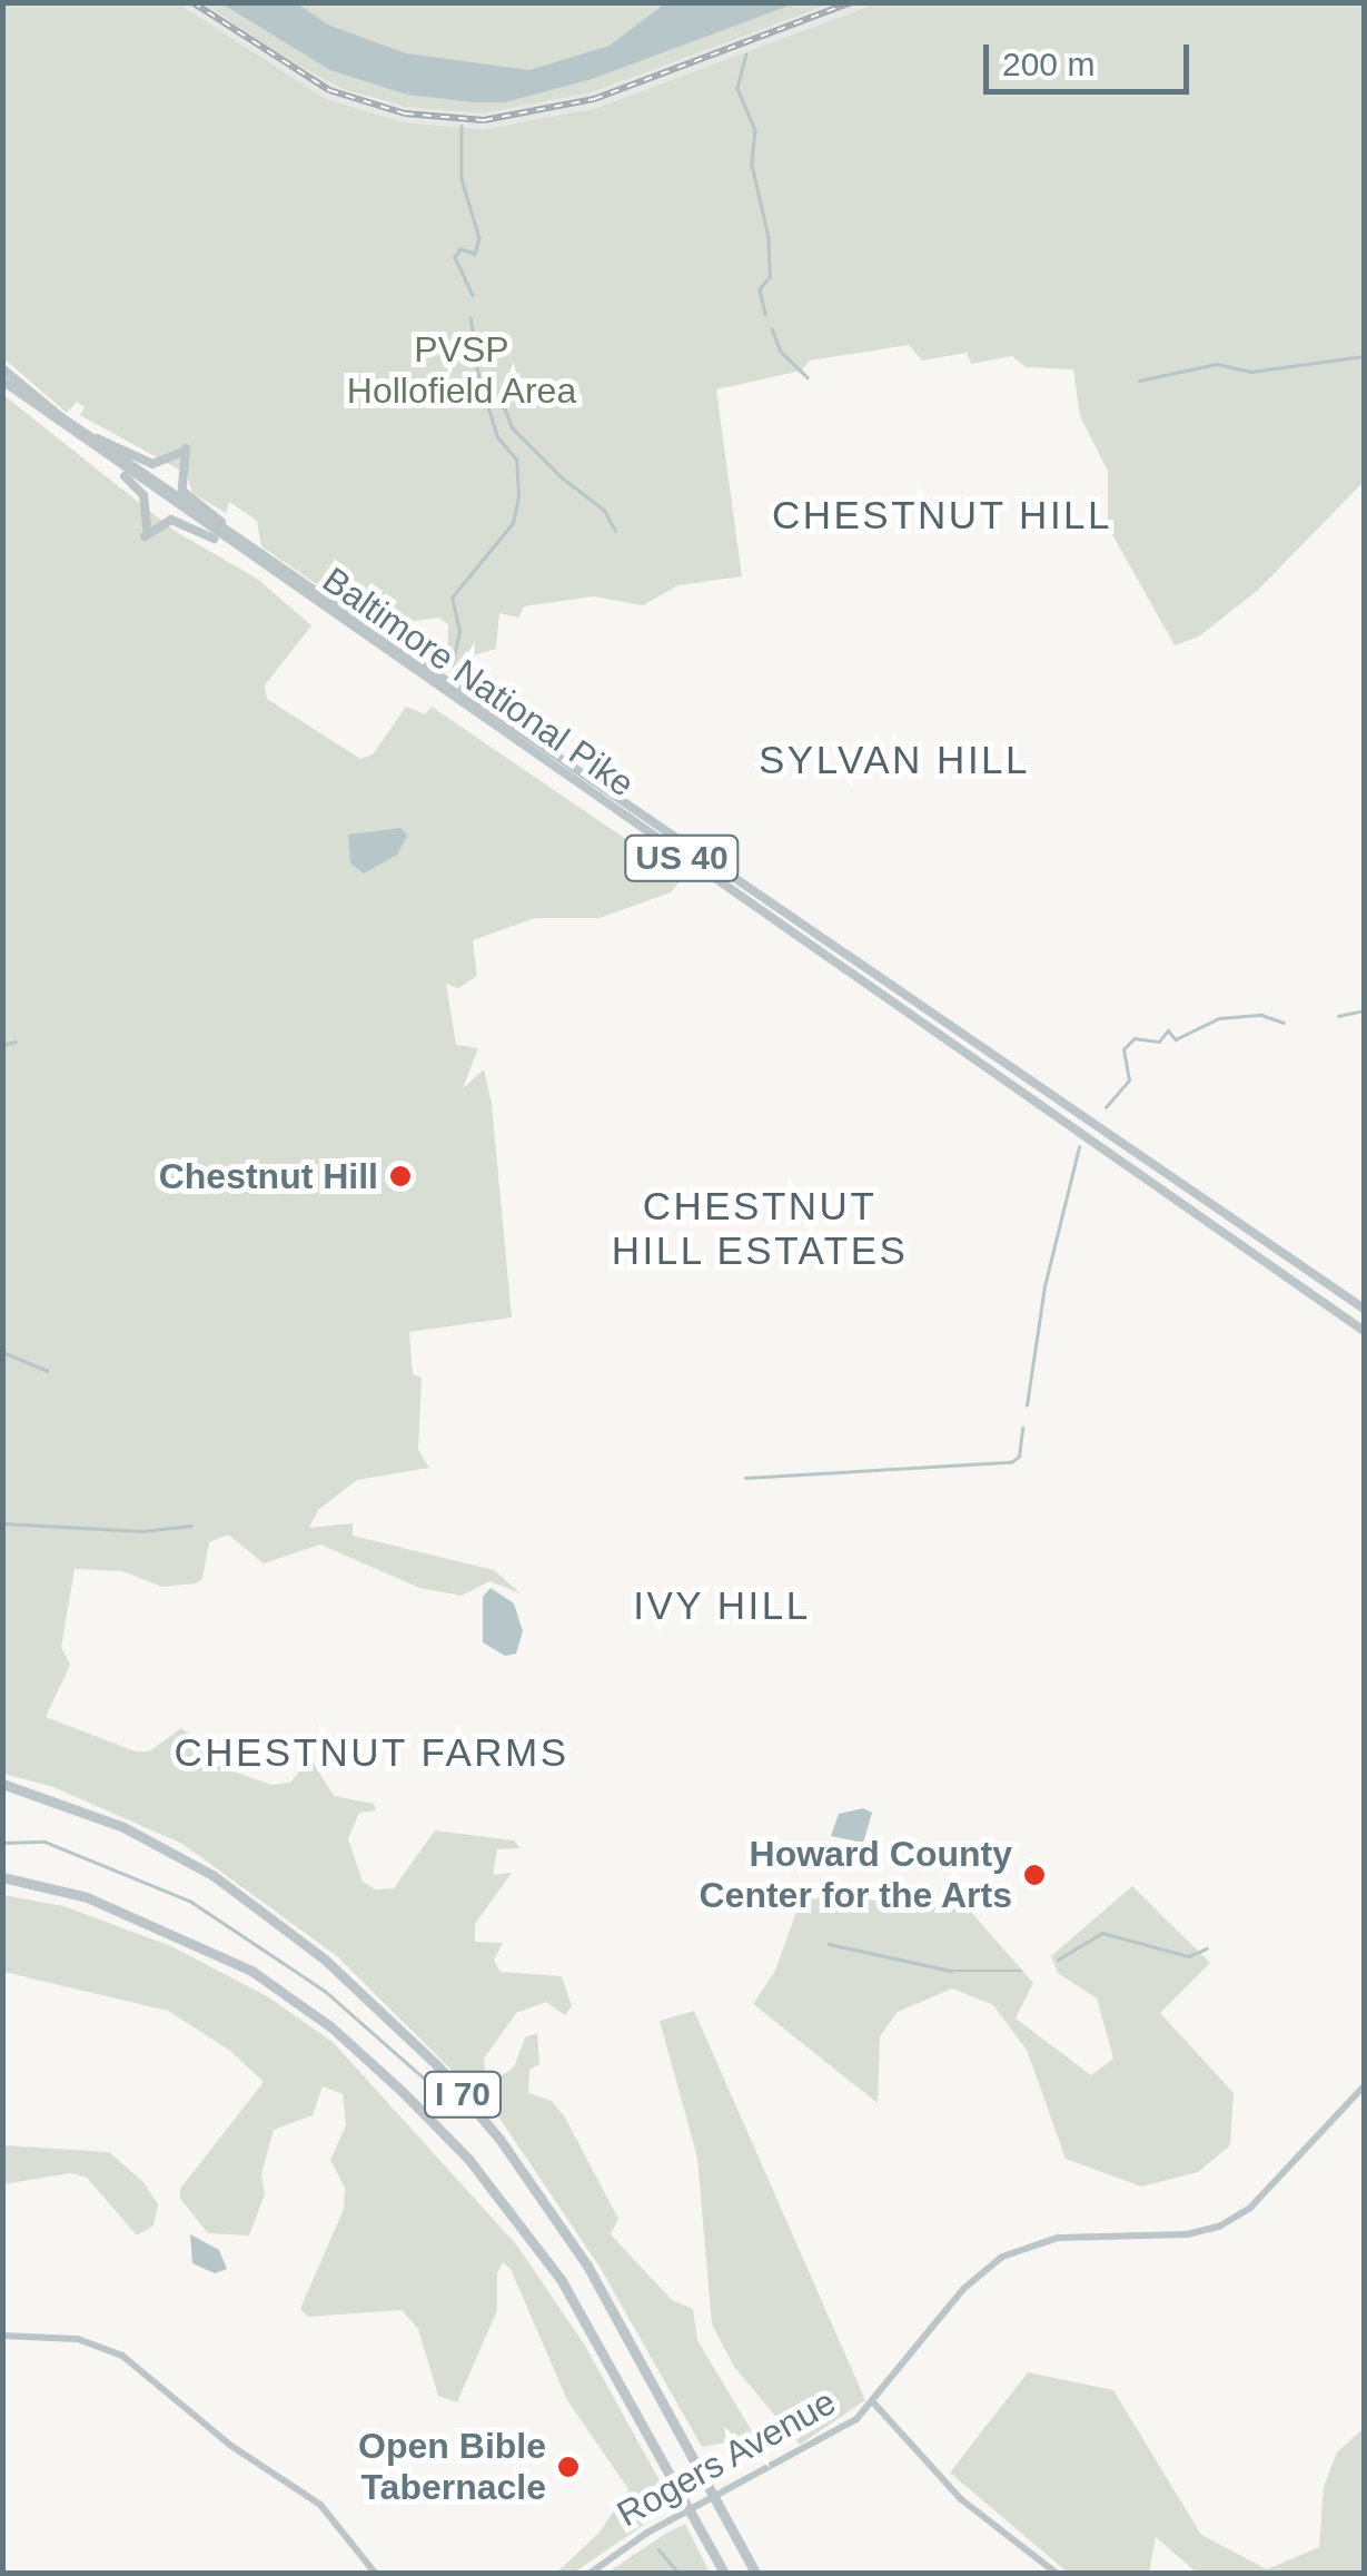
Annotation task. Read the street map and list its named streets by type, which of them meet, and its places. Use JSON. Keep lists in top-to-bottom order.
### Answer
{
  "streets": {
    "highway": ["I 70"],
    "main road": ["Baltimore National Pike", "US 40", "Rogers Avenue"]
  },
  "districts": [
    "CHESTNUT HILL",
    "SYLVAN HILL",
    "CHESTNUT HILL ESTATES",
    "IVY HILL",
    "CHESTNUT FARMS"
  ],
  "parks": ["PVSP Hollofield Area"],
  "places": ["Chestnut Hill", "Howard County Center for the Arts", "Open Bible Tabernacle"],
  "scale_bar": "200 m"
}
